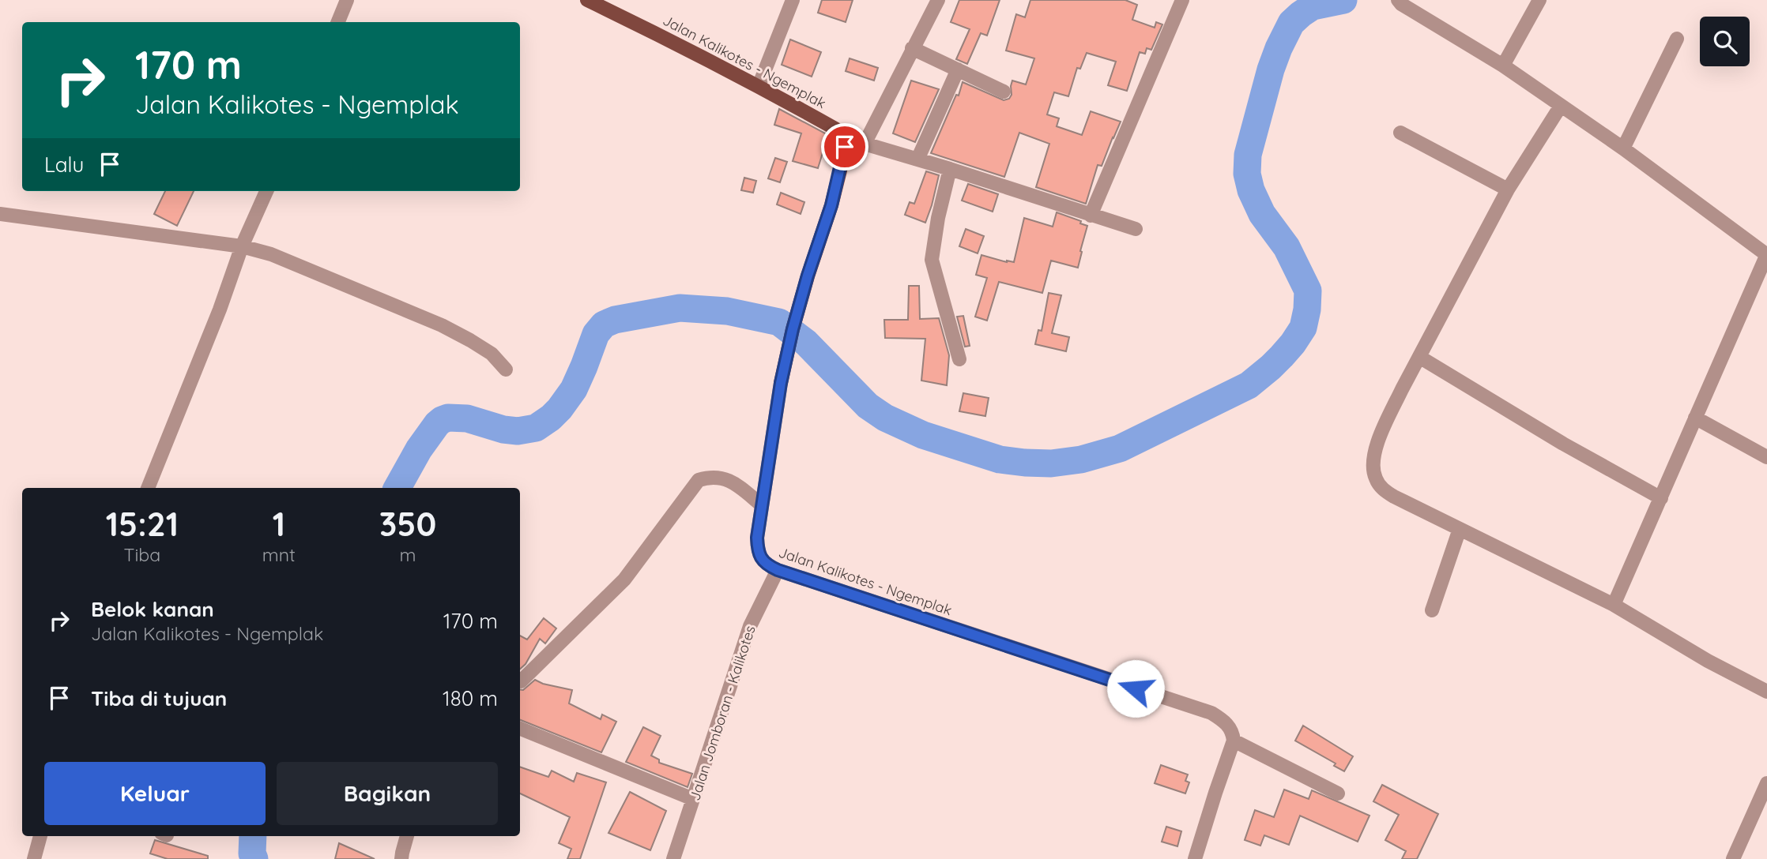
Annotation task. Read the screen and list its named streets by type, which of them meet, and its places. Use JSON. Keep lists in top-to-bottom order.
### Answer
{
  "streets": {
    "main road": ["Jalan Kalikotes - Ngemplak"],
    "street": ["Jalan Jomboran - Kalikotes"]
  },
  "crossings": [
    ["Jalan Kalikotes - Ngemplak", "Jalan Jomboran - Kalikotes"]
  ],
  "page": {
    "turn": ["170 m", "Jalan Kalikotes - Ngemplak"],
    "then": "Lalu",
    "eta": [
      "15:21",
      "Tiba",
      "1",
      "mnt",
      "350",
      "m"
    ],
    "list": [
      {
        "name": "Belok kanan",
        "note": "Jalan Kalikotes - Ngemplak",
        "value": "170 m"
      },
      {
        "name": "Tiba di tujuan",
        "value": "180 m"
      }
    ],
    "buttons": ["Keluar", "Bagikan"]
  }
}
